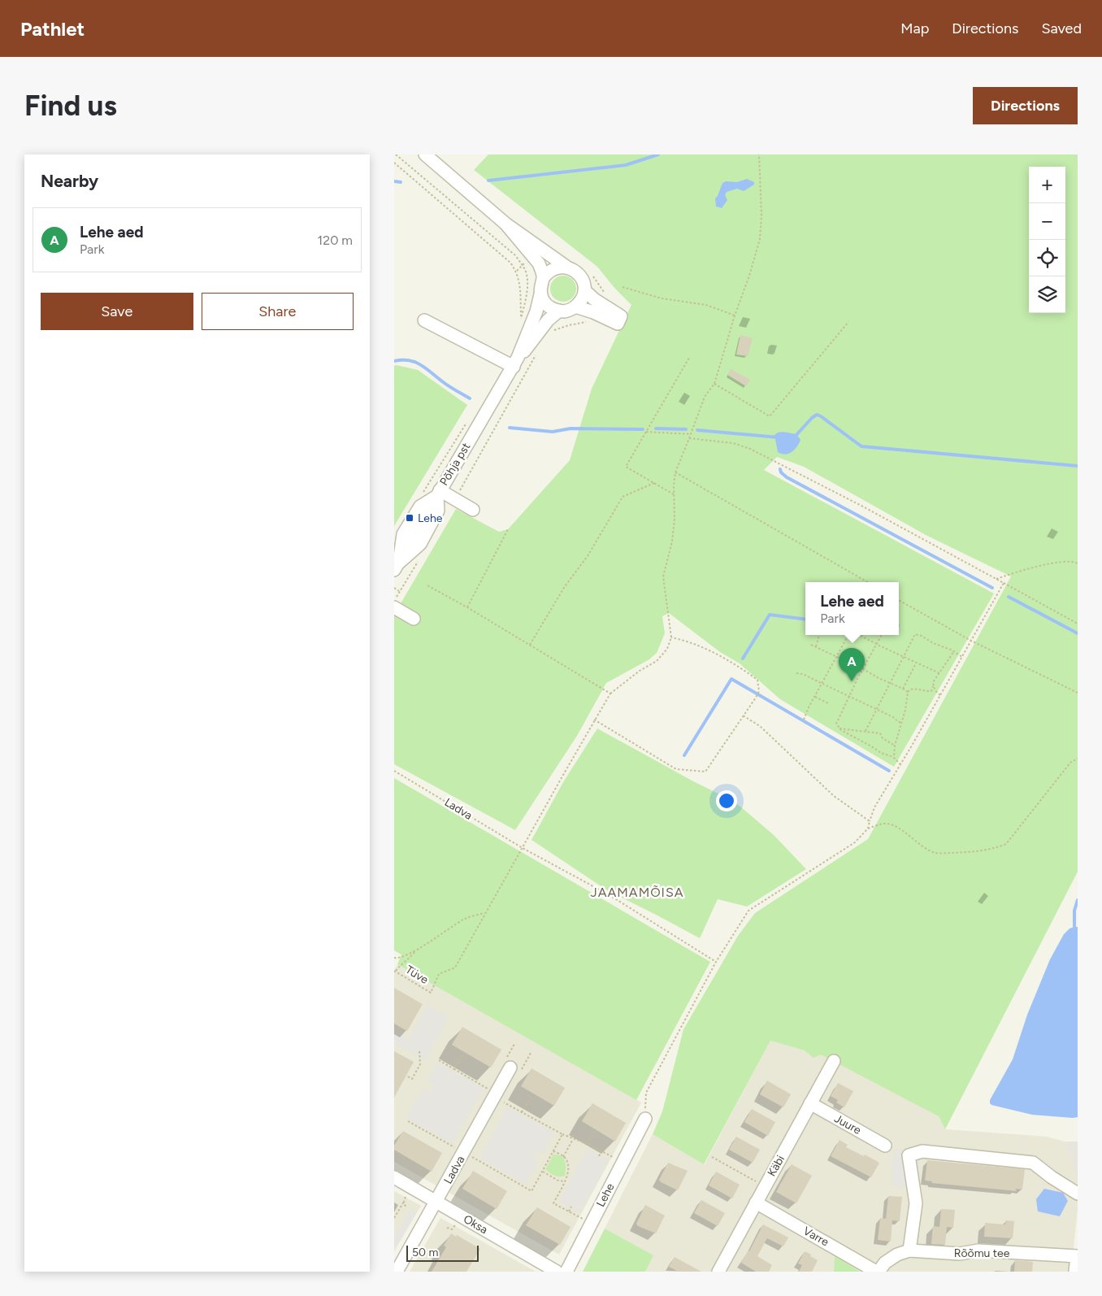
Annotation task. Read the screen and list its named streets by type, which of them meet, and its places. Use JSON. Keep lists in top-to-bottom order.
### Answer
{
  "streets": {
    "street": [
      "Põhja pst",
      "Ladva",
      "Juure",
      "Käbi",
      "Lehe",
      "Oksa",
      "Varre",
      "Rõõmu tee"
    ],
    "path": ["Tüve"]
  },
  "crossings": [
    ["Ladva", "Oksa"],
    ["Juure", "Käbi"],
    ["Käbi", "Varre"],
    ["Varre", "Rõõmu tee"]
  ],
  "districts": ["JAAMAMÕISA"],
  "places": {
    "transit": ["Lehe"]
  },
  "scale_bar": "50 m",
  "page": {
    "header": "Pathlet",
    "nav": ["Map", "Directions", "Saved"],
    "buttons": [
      "Directions",
      ["Save", "Share"]
    ],
    "title": "Find us",
    "heading": "Nearby",
    "map_buttons": ["+", "−"],
    "list": [
      {
        "mark": "A",
        "name": "Lehe aed",
        "note": "Park",
        "value": "120 m"
      }
    ],
    "popup": ["Lehe aed", "Park"],
    "pins": "A",
    "scale": "50 m"
  }
}
